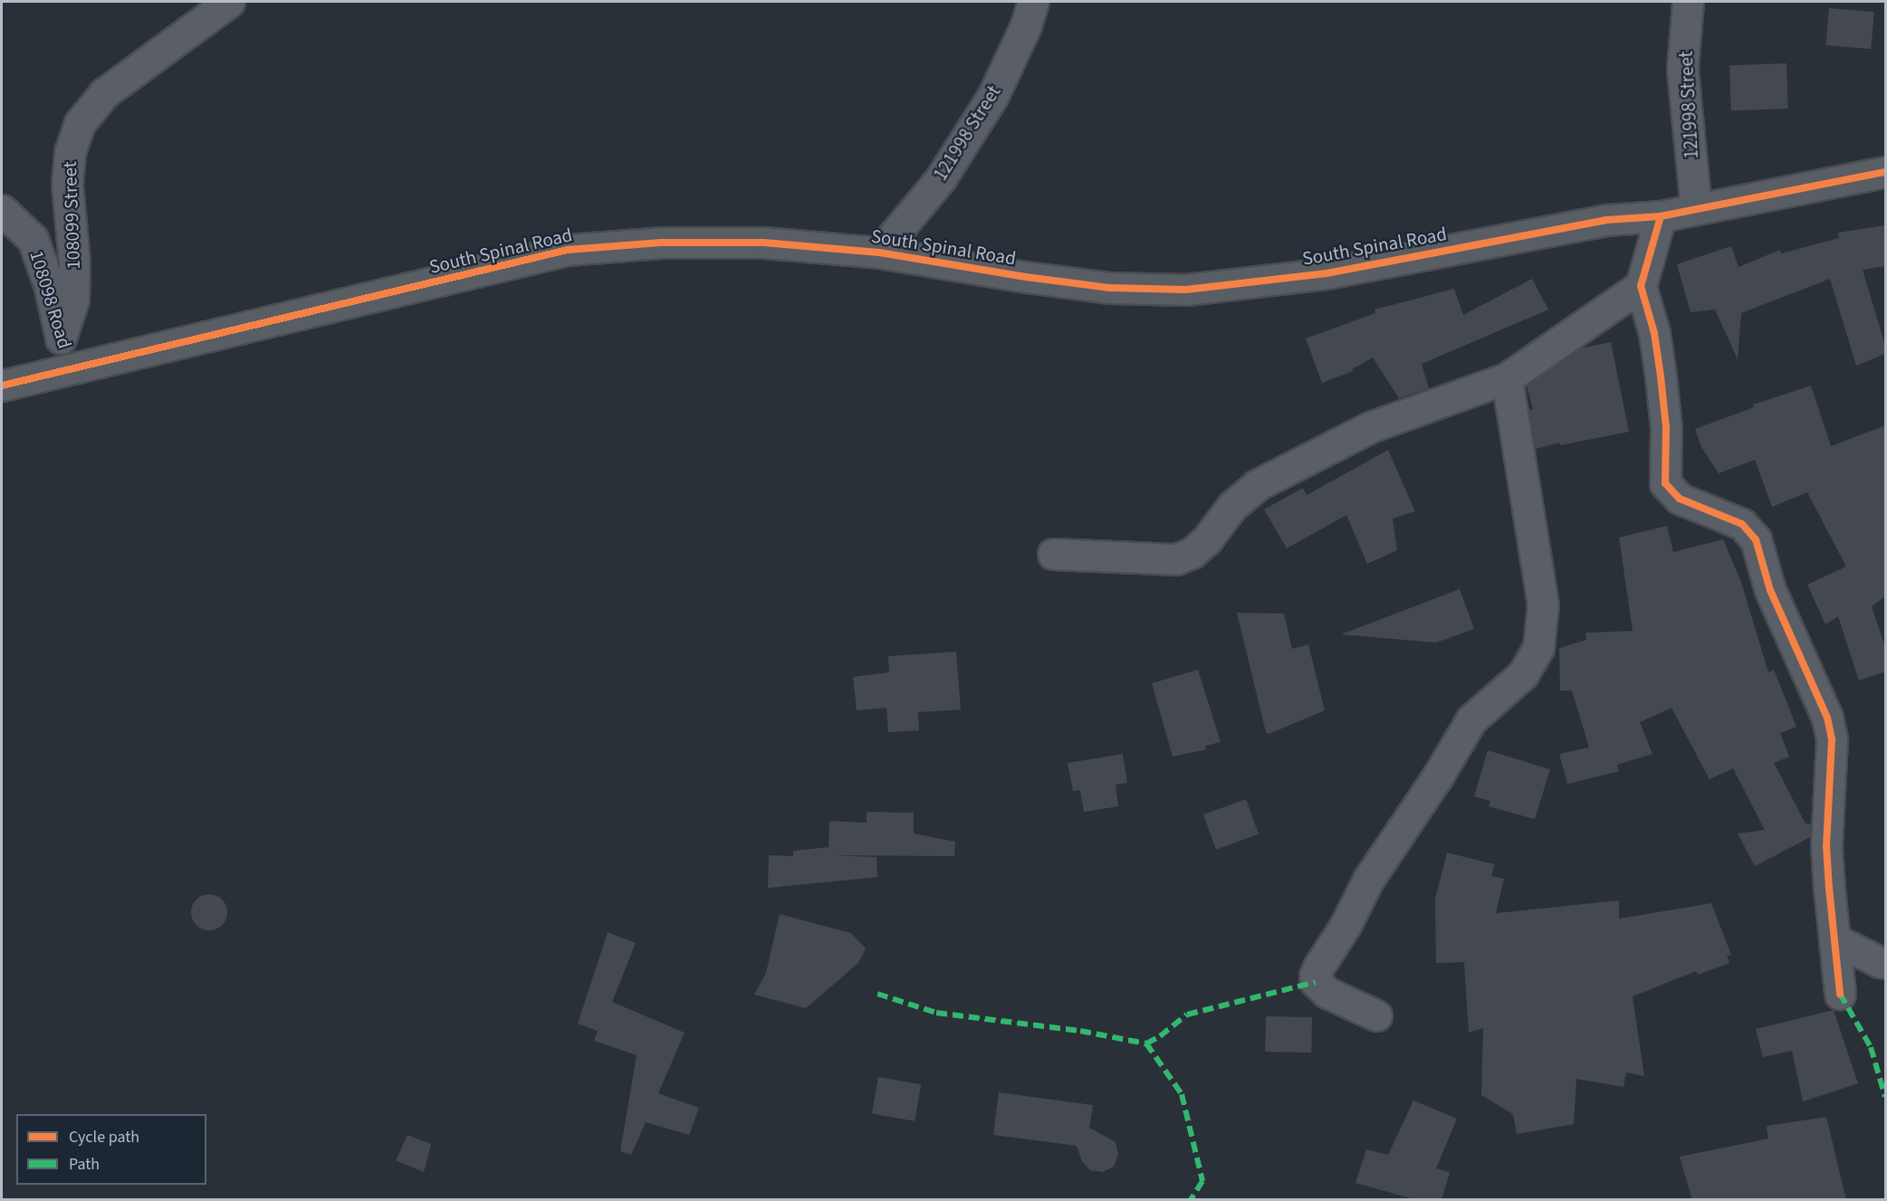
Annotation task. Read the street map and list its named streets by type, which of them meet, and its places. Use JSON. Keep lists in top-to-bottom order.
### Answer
{
  "streets": {
    "street": [
      "121998 Street",
      "108099 Street",
      "South Spinal Road",
      "108098 Road"
    ]
  },
  "crossings": [
    ["121998 Street", "South Spinal Road"],
    ["108099 Street", "108098 Road"],
    ["South Spinal Road", "108098 Road"]
  ],
  "legend": ["Cycle path", "Path"]
}
